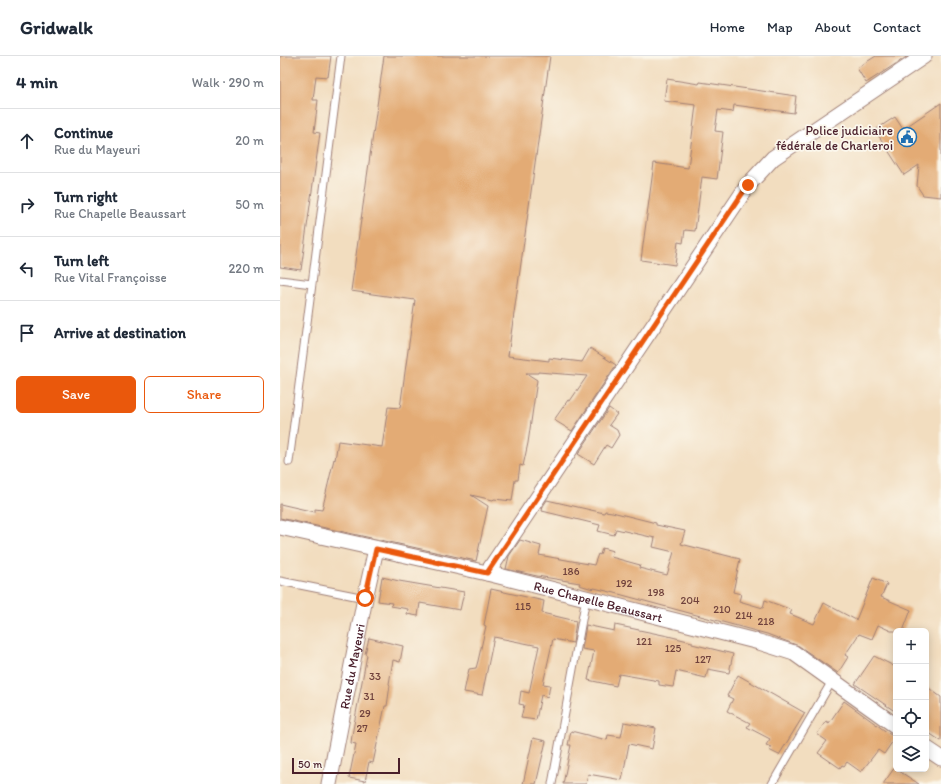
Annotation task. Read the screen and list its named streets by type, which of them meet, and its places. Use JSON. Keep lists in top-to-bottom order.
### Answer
{
  "streets": {
    "street": ["Rue Chapelle Beaussart", "Rue du Mayeuri"]
  },
  "crossings": [
    ["Rue Chapelle Beaussart", "Rue du Mayeuri"]
  ],
  "places": {
    "public building": ["Police judiciaire fédérale de Charleroi"]
  },
  "house_numbers": [
    "186",
    "192",
    "198",
    "204",
    "115",
    "210",
    "214",
    "218",
    "121",
    "125",
    "127",
    "33",
    "31",
    "29",
    "27"
  ],
  "scale_bar": "50 m",
  "page": {
    "header": "Gridwalk",
    "nav": [
      "Home",
      "Map",
      "About",
      "Contact"
    ],
    "heading": ["4 min", "Walk · 290 m"],
    "list": [
      ["Continue", "Rue du Mayeuri", "20 m"],
      ["Turn right", "Rue Chapelle Beaussart", "50 m"],
      ["Turn left", "Rue Vital Françoisse", "220 m"],
      "Arrive at destination"
    ],
    "buttons": ["Save", "Share"],
    "map_buttons": ["+", "−"],
    "scale": "50 m"
  }
}
